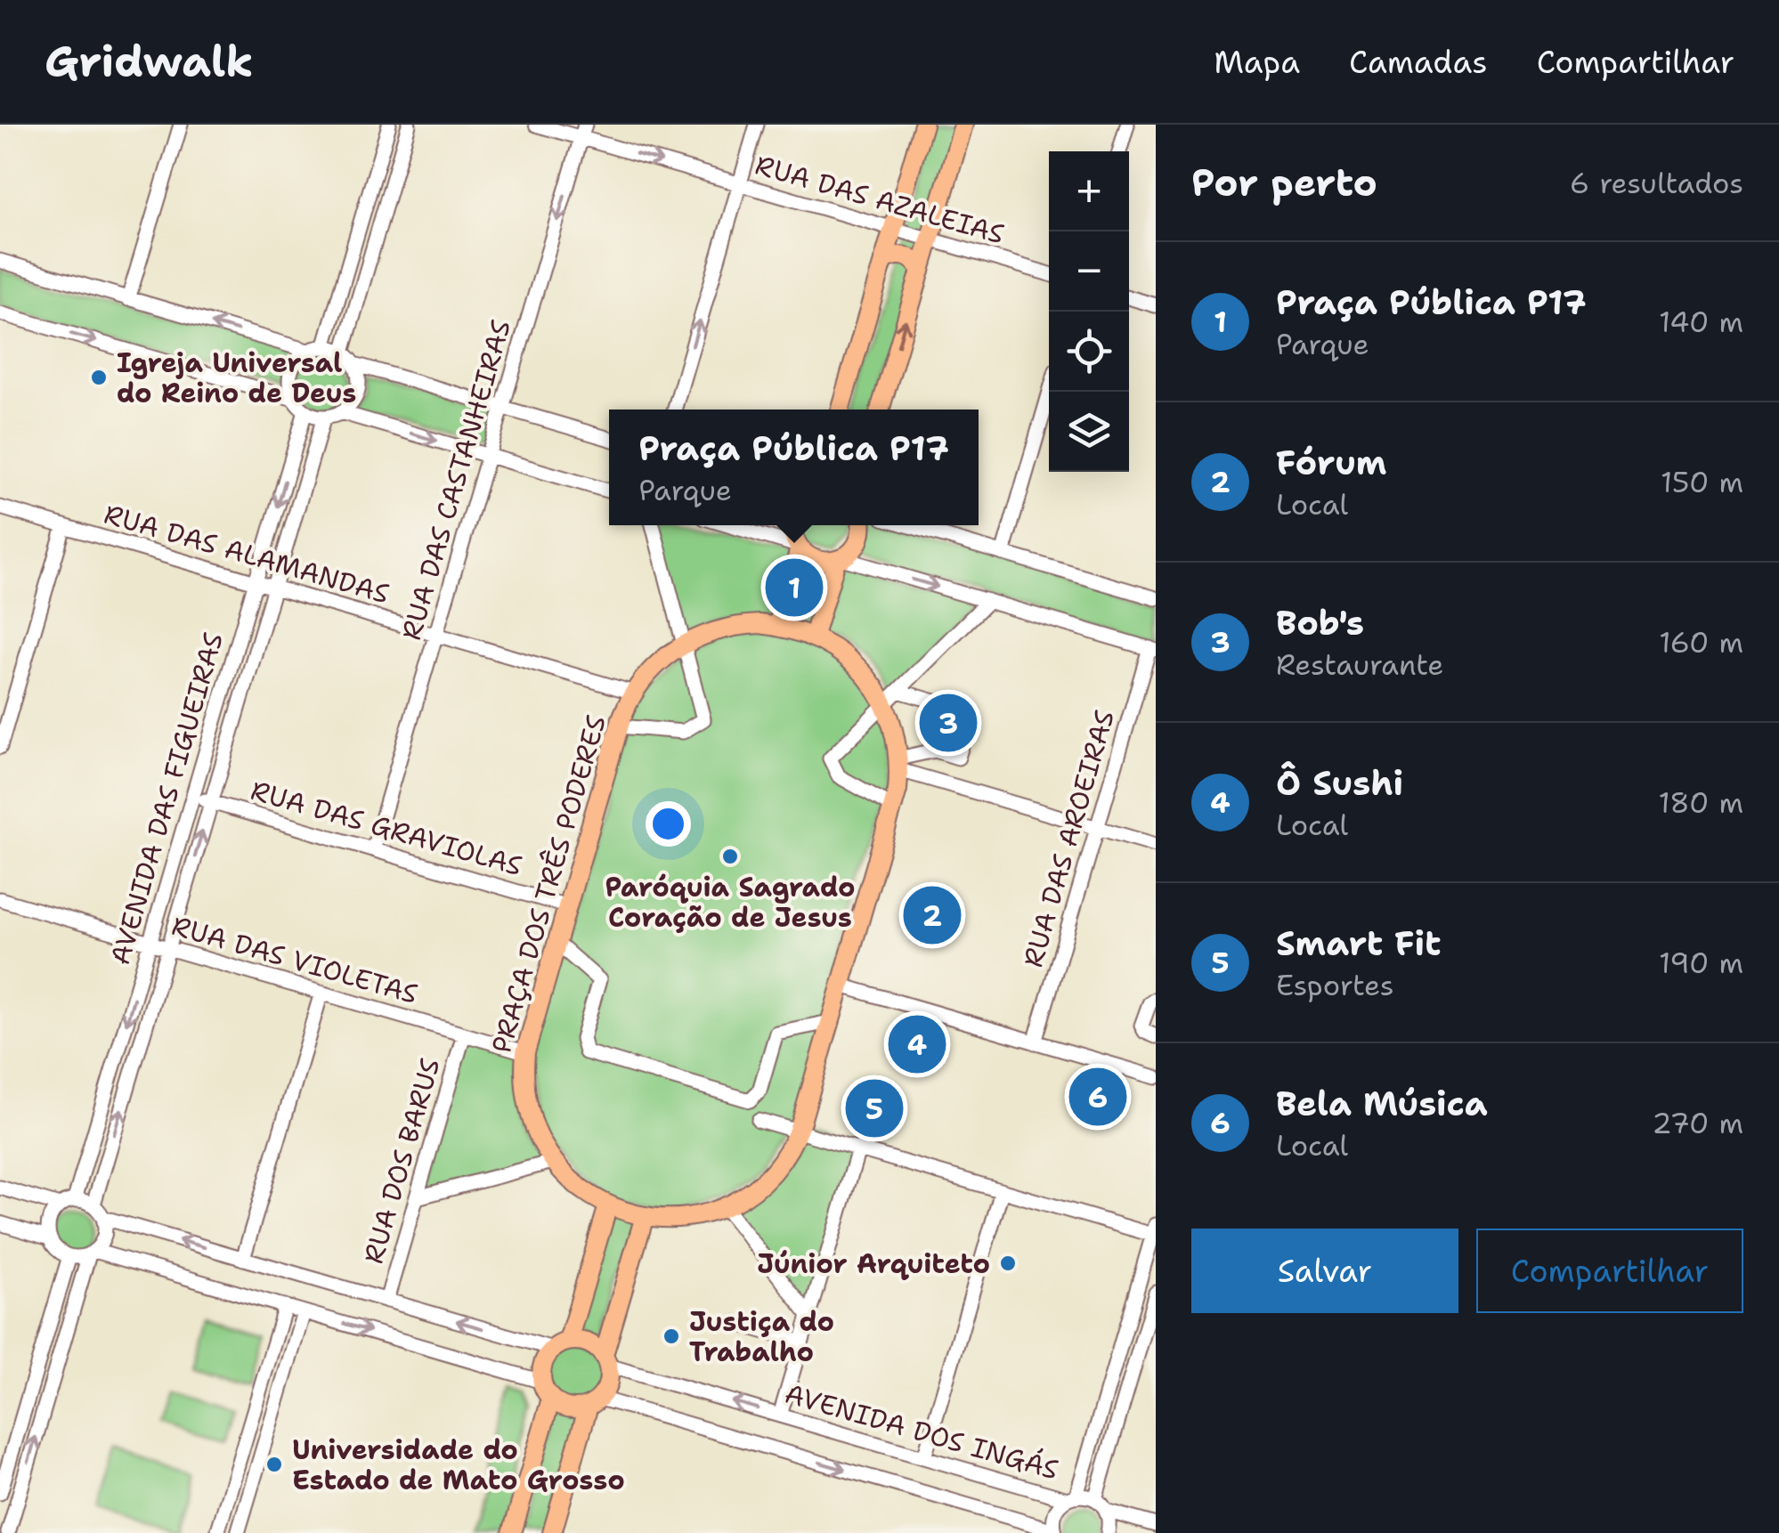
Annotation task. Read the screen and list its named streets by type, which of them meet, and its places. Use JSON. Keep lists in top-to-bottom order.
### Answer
{
  "streets": {
    "main road": ["PRAÇA DOS TRÊS PODERES"],
    "street": [
      "RUA DAS AZALEIAS",
      "RUA DAS CASTANHEIRAS",
      "RUA DAS ALAMANDAS",
      "AVENIDA DAS FIGUEIRAS",
      "RUA DAS GRAVIOLAS",
      "RUA DAS AROEIRAS",
      "RUA DAS VIOLETAS",
      "RUA DOS BARUS",
      "AVENIDA DOS INGÁS"
    ]
  },
  "crossings": [
    ["RUA DAS AZALEIAS", "RUA DAS CASTANHEIRAS"],
    ["RUA DAS CASTANHEIRAS", "RUA DAS ALAMANDAS"],
    ["RUA DAS CASTANHEIRAS", "RUA DAS GRAVIOLAS"],
    ["RUA DAS ALAMANDAS", "AVENIDA DAS FIGUEIRAS"],
    ["RUA DAS ALAMANDAS", "PRAÇA DOS TRÊS PODERES"],
    ["AVENIDA DAS FIGUEIRAS", "RUA DAS GRAVIOLAS"],
    ["AVENIDA DAS FIGUEIRAS", "RUA DAS VIOLETAS"],
    ["RUA DAS GRAVIOLAS", "PRAÇA DOS TRÊS PODERES"],
    ["PRAÇA DOS TRÊS PODERES", "RUA DAS VIOLETAS"],
    ["RUA DAS VIOLETAS", "RUA DOS BARUS"]
  ],
  "one_way": ["RUA DAS CASTANHEIRAS"],
  "places": [
    "Igreja Universal do Reino de Deus",
    "Paróquia Sagrado Coração de Jesus",
    "Júnior Arquiteto",
    "Justiça do Trabalho",
    "Universidade do Estado de Mato Grosso"
  ],
  "page": {
    "header": "Gridwalk",
    "nav": ["Mapa", "Camadas", "Compartilhar"],
    "heading": ["Por perto", "6 resultados"],
    "map_buttons": ["+", "−"],
    "list": [
      {
        "mark": "1",
        "name": "Praça Pública P17",
        "note": "Parque",
        "value": "140 m"
      },
      {
        "mark": "2",
        "name": "Fórum",
        "note": "Local",
        "value": "150 m"
      },
      {
        "mark": "3",
        "name": "Bob's",
        "note": "Restaurante",
        "value": "160 m"
      },
      {
        "mark": "4",
        "name": "Ô Sushi",
        "note": "Local",
        "value": "180 m"
      },
      {
        "mark": "5",
        "name": "Smart Fit",
        "note": "Esportes",
        "value": "190 m"
      },
      {
        "mark": "6",
        "name": "Bela Música",
        "note": "Local",
        "value": "270 m"
      }
    ],
    "popup": ["Praça Pública P17", "Parque"],
    "pins": [
      "1",
      "3",
      "2",
      "4",
      "6",
      "5"
    ],
    "buttons": ["Salvar", "Compartilhar"]
  }
}
